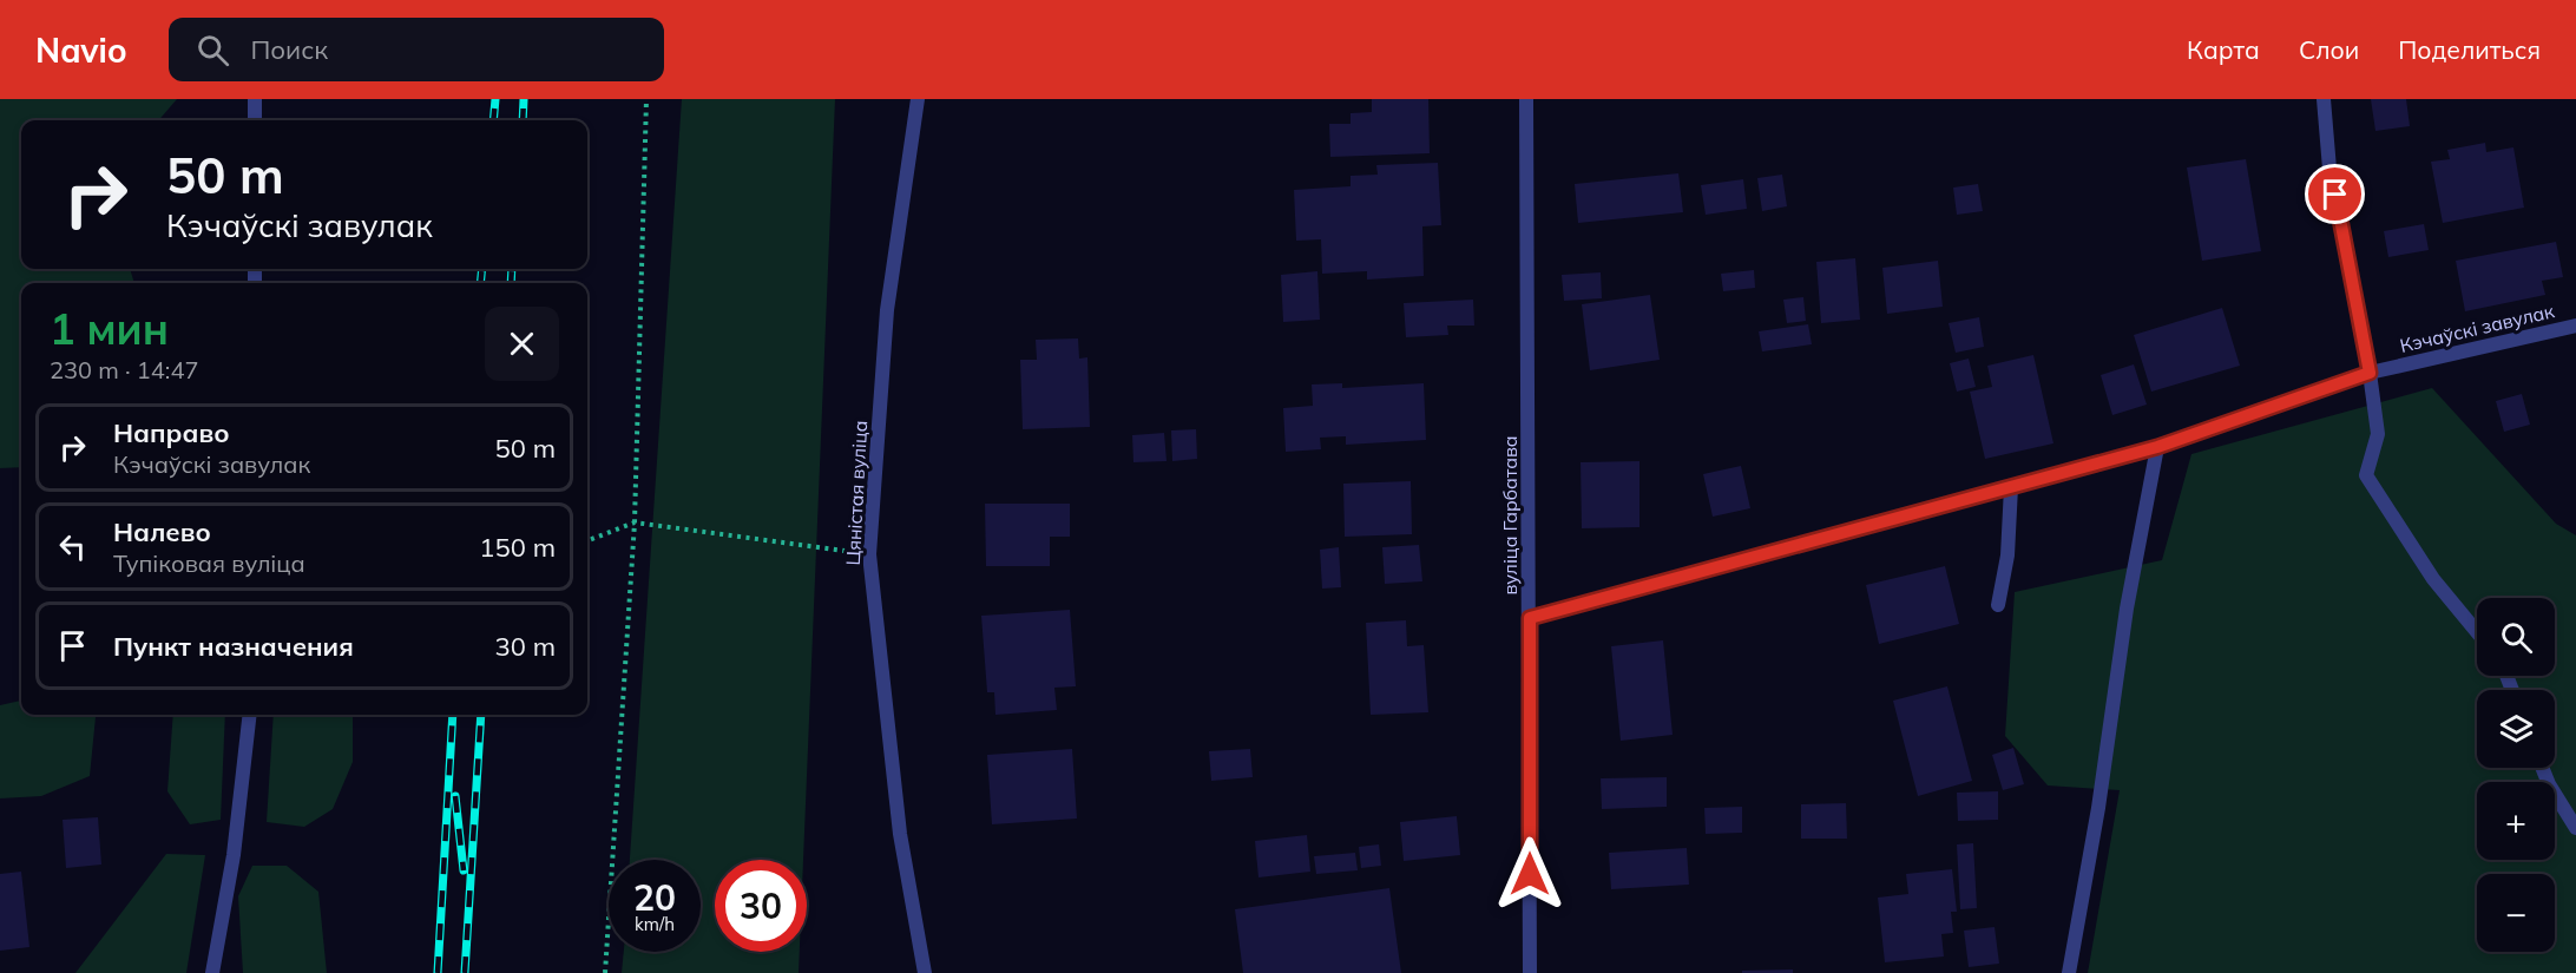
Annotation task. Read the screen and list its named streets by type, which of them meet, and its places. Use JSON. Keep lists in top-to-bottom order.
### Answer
{
  "streets": {
    "street": ["Кэчаўскі завулак", "Цяністая вуліца", "вуліца Гарбатава"]
  },
  "crossings": [
    ["Кэчаўскі завулак", "вуліца Гарбатава"]
  ],
  "page": {
    "header": "Navio",
    "search": "Поиск",
    "nav": ["Карта", "Слои", "Поделиться"],
    "turn": ["50 m", "Кэчаўскі завулак"],
    "heading": ["1 мин", "230 m · 14:47"],
    "list": [
      {
        "name": "Направо",
        "note": "Кэчаўскі завулак",
        "value": "50 m"
      },
      {
        "name": "Налево",
        "note": "Тупіковая вуліца",
        "value": "150 m"
      },
      {
        "name": "Пункт назначения",
        "value": "30 m"
      }
    ],
    "map_buttons": ["+", "−"],
    "speed": "20 km/h",
    "limit": "30"
  }
}
